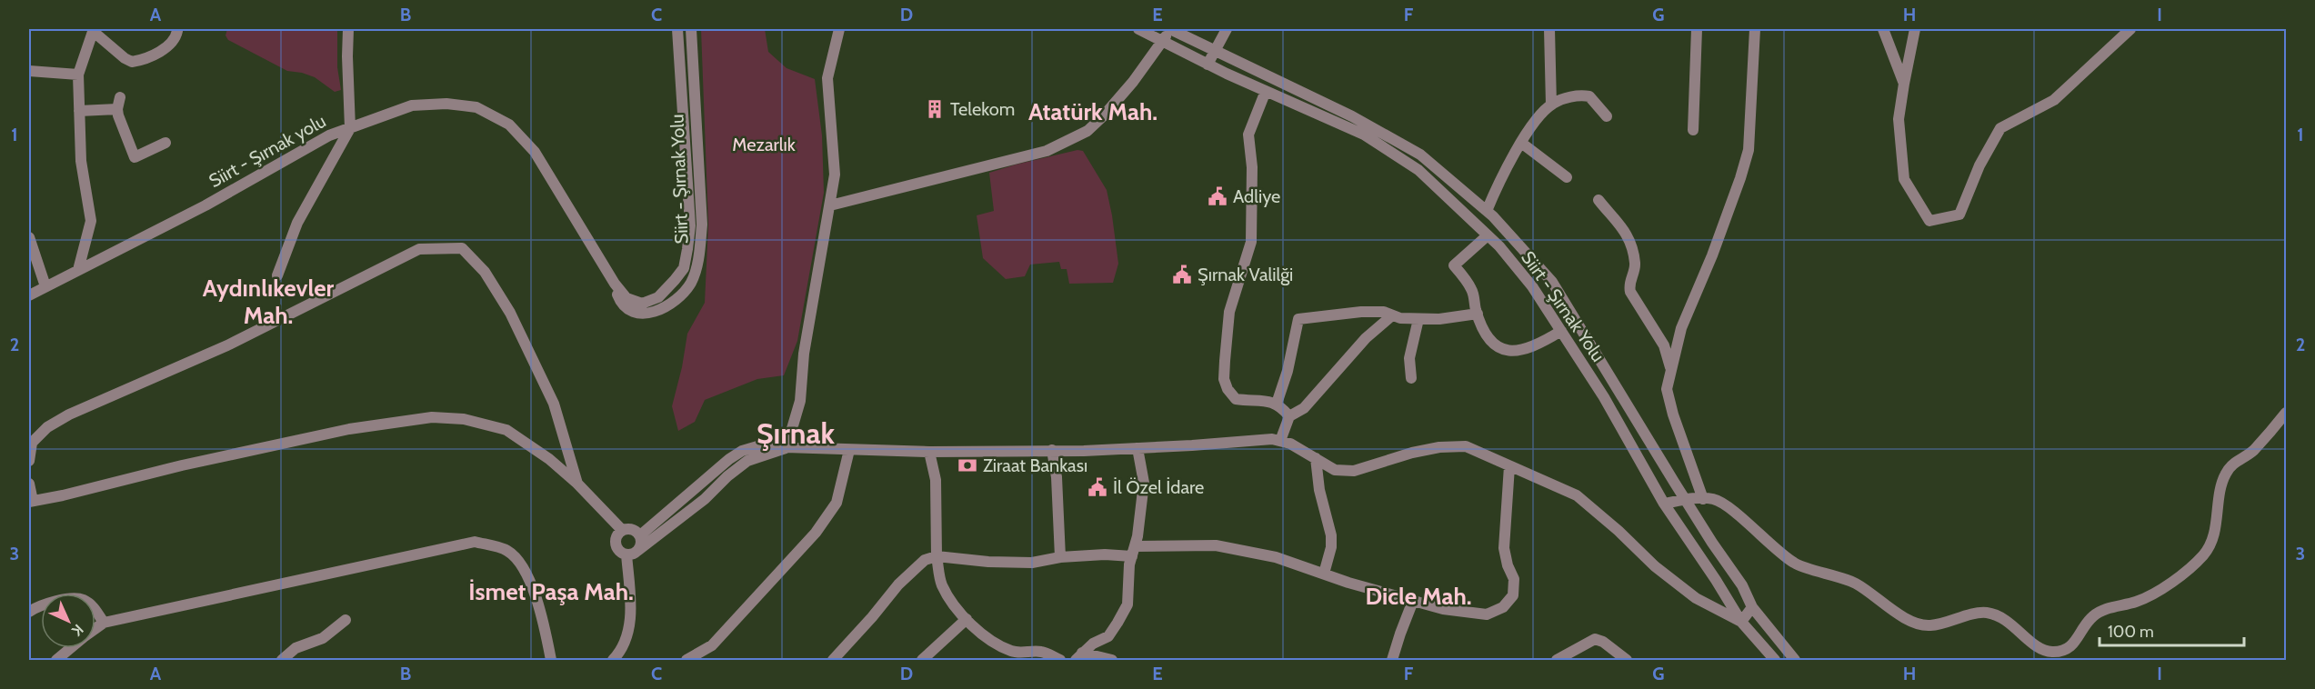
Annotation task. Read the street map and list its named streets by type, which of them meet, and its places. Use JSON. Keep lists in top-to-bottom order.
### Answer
{
  "streets": {
    "street": ["Siirt - Şırnak yolu", "Siirt - Şırnak Yolu"]
  },
  "crossings": [
    ["Siirt - Şırnak yolu", "Siirt - Şırnak Yolu"]
  ],
  "districts": [
    "Atatürk Mah.",
    "Aydınlıkevler Mah.",
    "Şırnak",
    "İsmet Paşa Mah.",
    "Dicle Mah."
  ],
  "parks": ["Mezarlık"],
  "places": {
    "building": ["Telekom"],
    "public building": ["Adliye", "Şırnak Valilği", "İl Özel İdare"],
    "bank": ["Ziraat Bankası"]
  },
  "scale_bar": "100 m",
  "north": "bottom right",
  "grid": {
    "columns": [
      "A",
      "B",
      "C",
      "D",
      "E",
      "F",
      "G",
      "H",
      "I"
    ],
    "rows": ["1", "2", "3"]
  }
}
